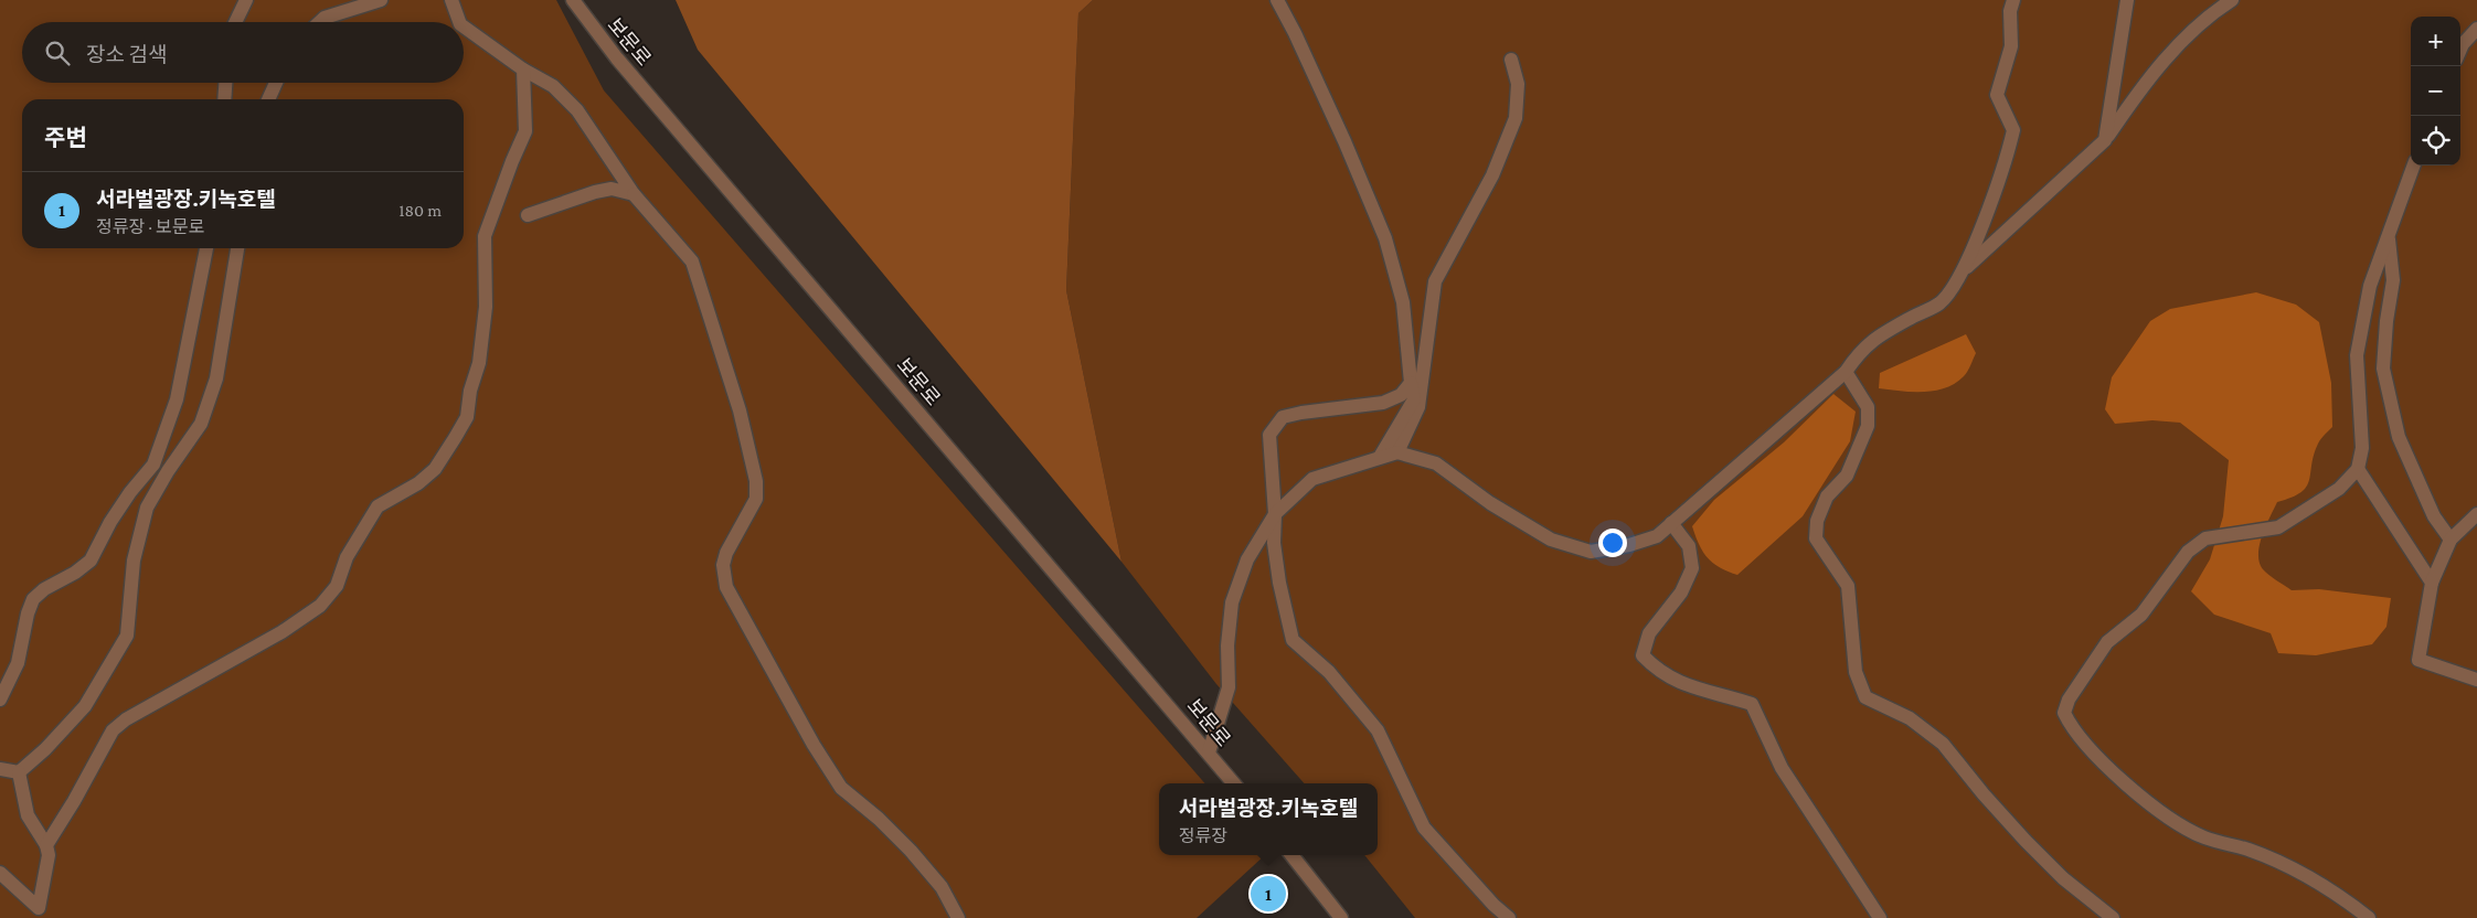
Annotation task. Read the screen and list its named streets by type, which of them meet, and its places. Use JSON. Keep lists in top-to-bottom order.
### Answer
{
  "streets": {
    "street": ["보문로"]
  },
  "page": {
    "map_buttons": ["+", "−"],
    "search": "장소 검색",
    "heading": "주변",
    "list": [
      {
        "mark": "1",
        "name": "서라벌광장.키녹호텔",
        "note": "정류장 · 보문로",
        "value": "180 m"
      }
    ],
    "popup": ["서라벌광장.키녹호텔", "정류장"],
    "pins": "1"
  }
}
